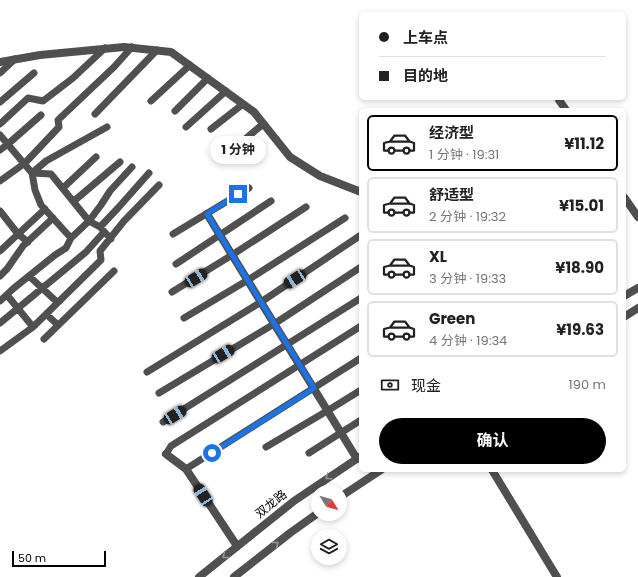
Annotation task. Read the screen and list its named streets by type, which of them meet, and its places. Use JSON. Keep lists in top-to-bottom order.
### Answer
{
  "streets": {
    "street": ["双龙路"]
  },
  "scale_bar": "50 m",
  "north": "bottom right",
  "page": {
    "banner": ["上车点", "目的地"],
    "list": [
      {
        "name": "经济型",
        "note": "1 分钟 · 19:31",
        "value": "¥11.12"
      },
      {
        "name": "舒适型",
        "note": "2 分钟 · 19:32",
        "value": "¥15.01"
      },
      {
        "name": "XL",
        "note": "3 分钟 · 19:33",
        "value": "¥18.90"
      },
      {
        "name": "Green",
        "note": "4 分钟 · 19:34",
        "value": "¥19.63"
      }
    ],
    "bubble": "1 分钟",
    "pay": ["现金", "190 m"],
    "buttons": "确认",
    "scale": "50 m"
  }
}
